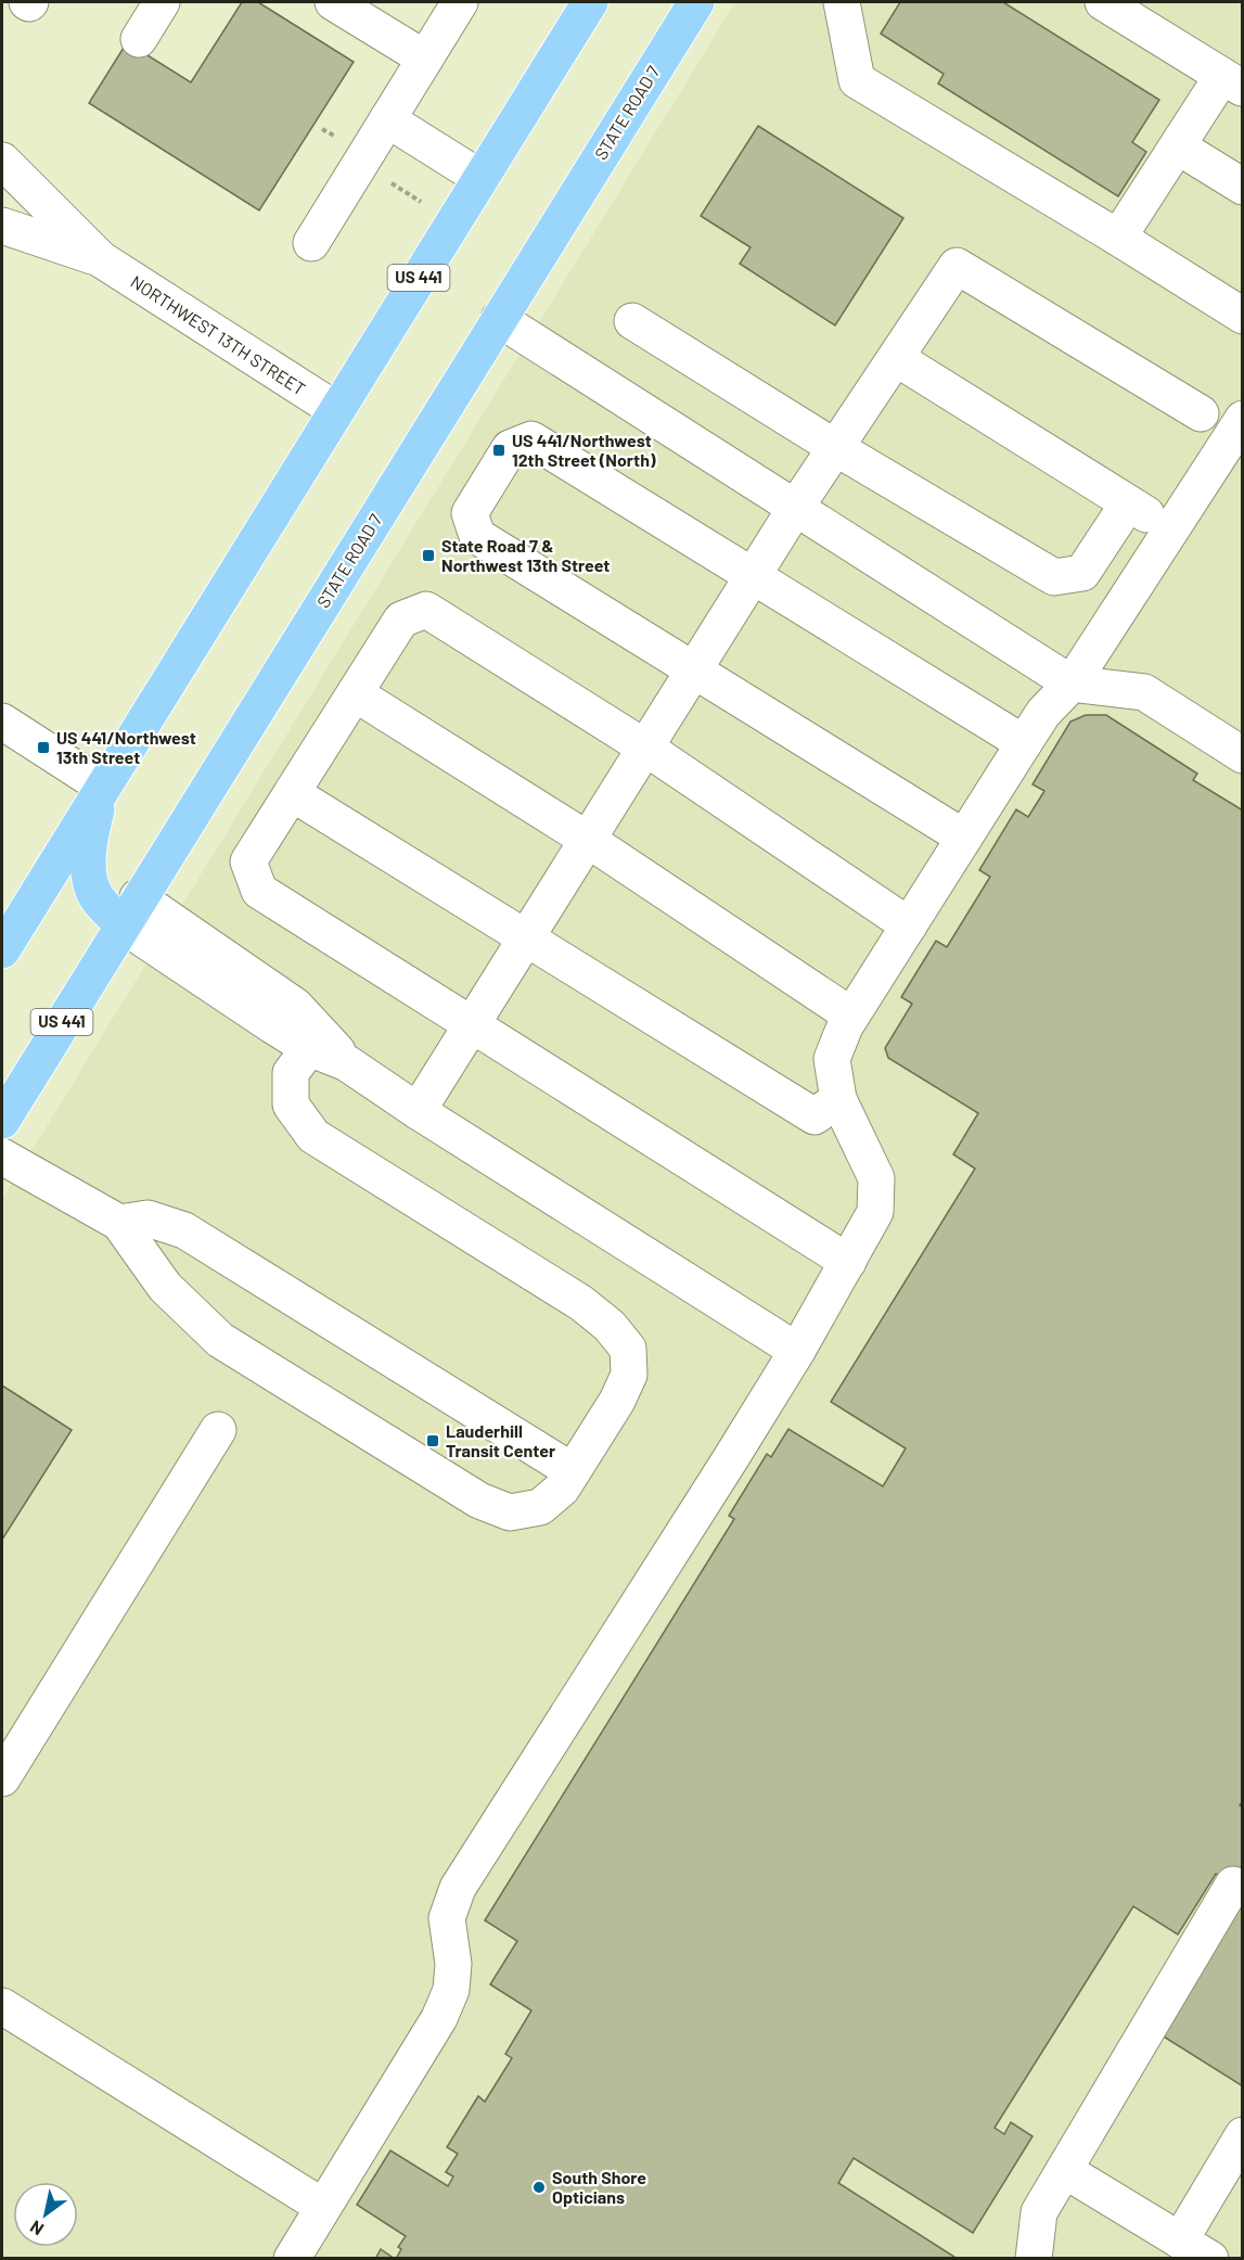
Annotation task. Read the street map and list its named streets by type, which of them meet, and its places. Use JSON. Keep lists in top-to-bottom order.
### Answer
{
  "streets": {
    "main road": ["STATE ROAD 7", "US 441"],
    "street": ["NORTHWEST 13TH STREET"]
  },
  "crossings": [
    ["US 441", "NORTHWEST 13TH STREET"]
  ],
  "places": {
    "transit": [
      "US 441/Northwest 12th Street (North)",
      "State Road 7 & Northwest 13th Street",
      "US 441/Northwest 13th Street",
      "Lauderhill Transit Center"
    ],
    "other": ["South Shore Opticians"]
  },
  "north": "bottom left"
}
